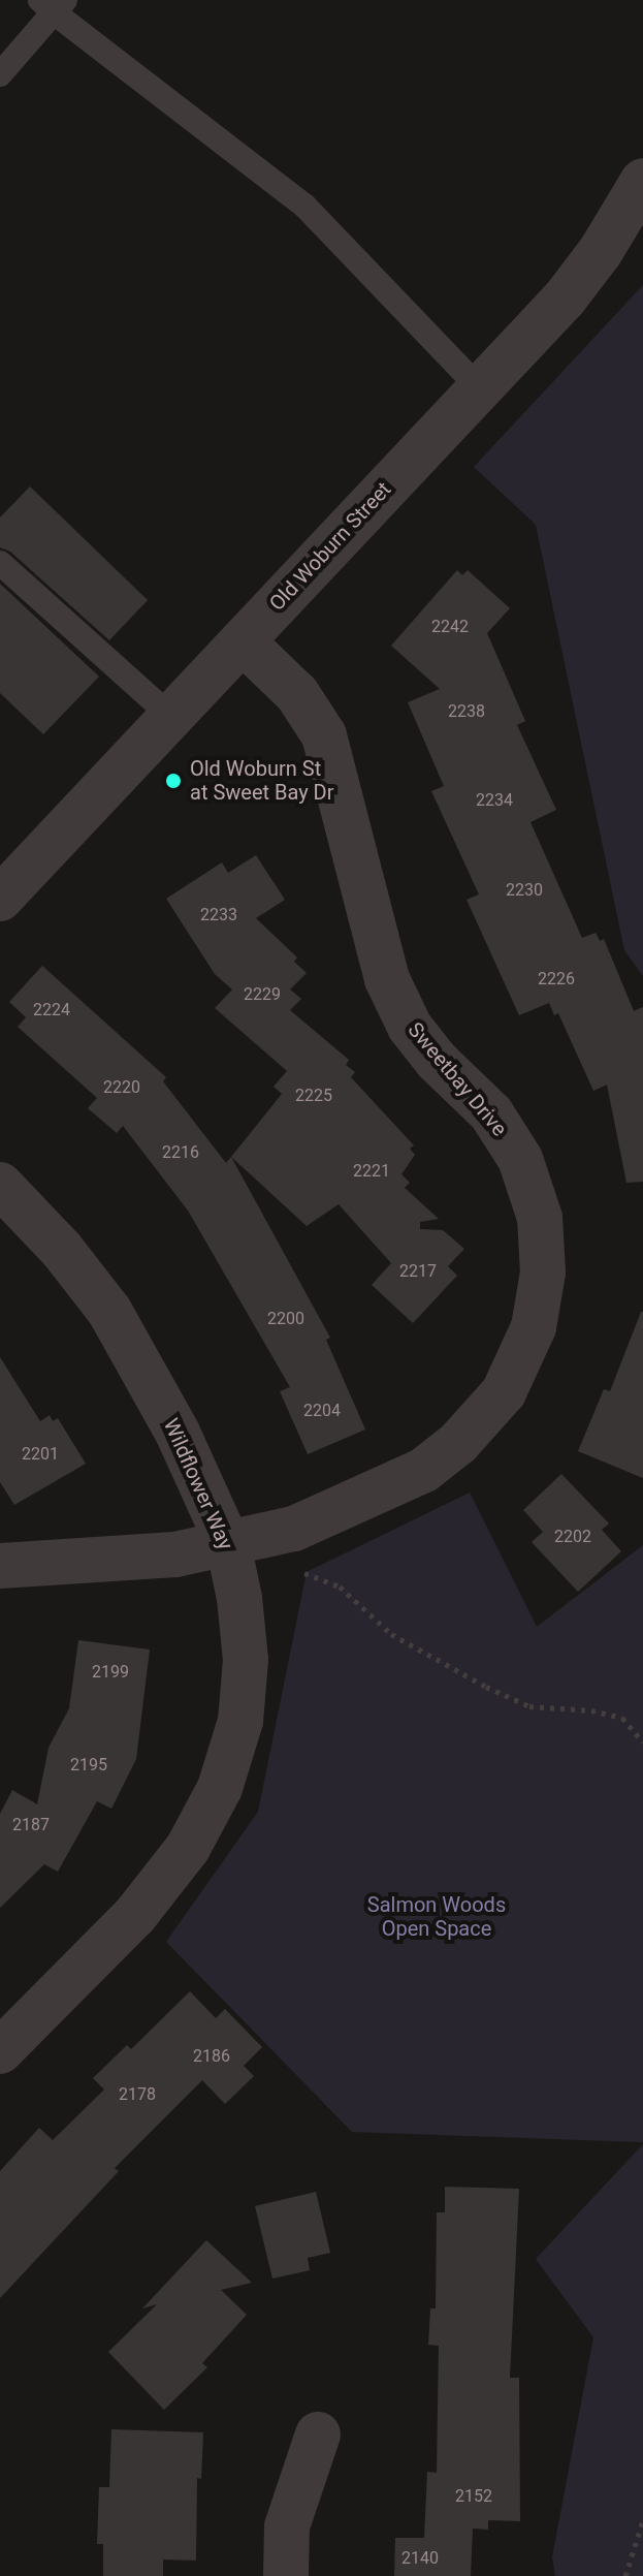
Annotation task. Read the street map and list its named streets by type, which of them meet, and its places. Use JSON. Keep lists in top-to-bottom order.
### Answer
{
  "streets": {
    "street": ["Old Woburn Street", "Sweetbay Drive", "Wildflower Way"]
  },
  "crossings": [
    ["Old Woburn Street", "Sweetbay Drive"],
    ["Sweetbay Drive", "Wildflower Way"]
  ],
  "parks": ["Salmon Woods Open Space"],
  "places": ["Old Woburn St at Sweet Bay Dr"],
  "house_numbers": [
    "2242",
    "2238",
    "2234",
    "2230",
    "2233",
    "2226",
    "2229",
    "2224",
    "2220",
    "2225",
    "2216",
    "2221",
    "2217",
    "2200",
    "2204",
    "2201",
    "2202",
    "2199",
    "2195",
    "2187",
    "2186",
    "2178",
    "2152",
    "2140"
  ]
}
